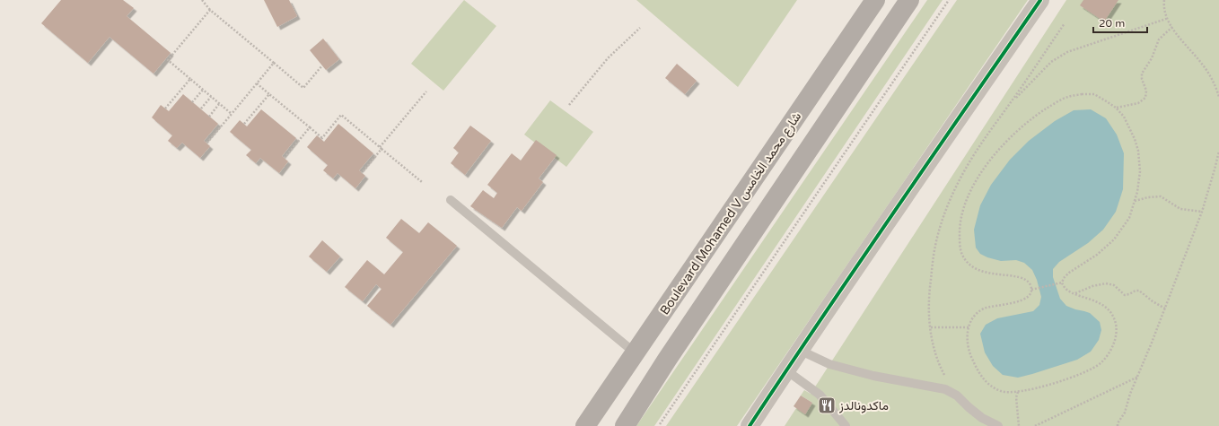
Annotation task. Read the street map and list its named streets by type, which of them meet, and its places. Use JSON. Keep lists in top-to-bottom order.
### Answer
{
  "streets": {
    "main road": ["Boulevard Mohamed V شارع محمد الخامس"]
  },
  "places": {
    "restaurant": ["ماكدونالدز"]
  },
  "scale_bar": "20 m"
}
